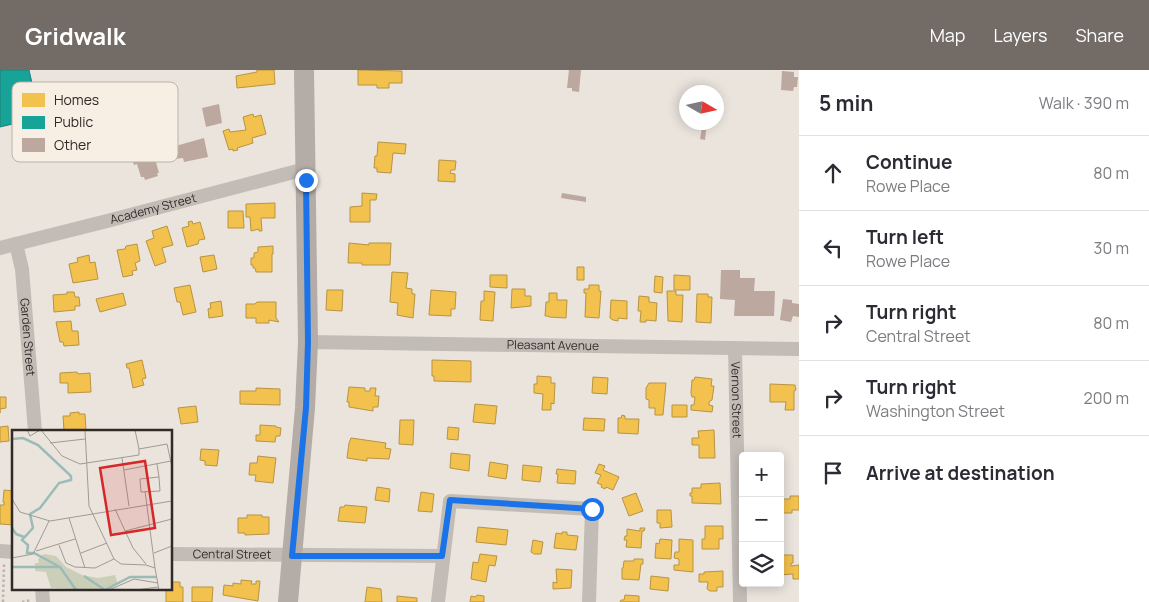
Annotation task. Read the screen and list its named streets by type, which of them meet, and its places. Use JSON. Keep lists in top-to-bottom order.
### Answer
{
  "streets": {
    "street": [
      "Academy Street",
      "Garden Street",
      "Pleasant Avenue",
      "Vernon Street",
      "Central Street"
    ]
  },
  "crossings": [
    ["Academy Street", "Garden Street"],
    ["Pleasant Avenue", "Vernon Street"]
  ],
  "legend": ["Homes", "Public", "Other"],
  "north": "right",
  "page": {
    "header": "Gridwalk",
    "nav": ["Map", "Layers", "Share"],
    "heading": ["5 min", "Walk · 390 m"],
    "list": [
      ["Continue", "Rowe Place", "80 m"],
      ["Turn left", "Rowe Place", "30 m"],
      ["Turn right", "Central Street", "80 m"],
      ["Turn right", "Washington Street", "200 m"],
      "Arrive at destination"
    ],
    "map_buttons": ["+", "−"]
  }
}
